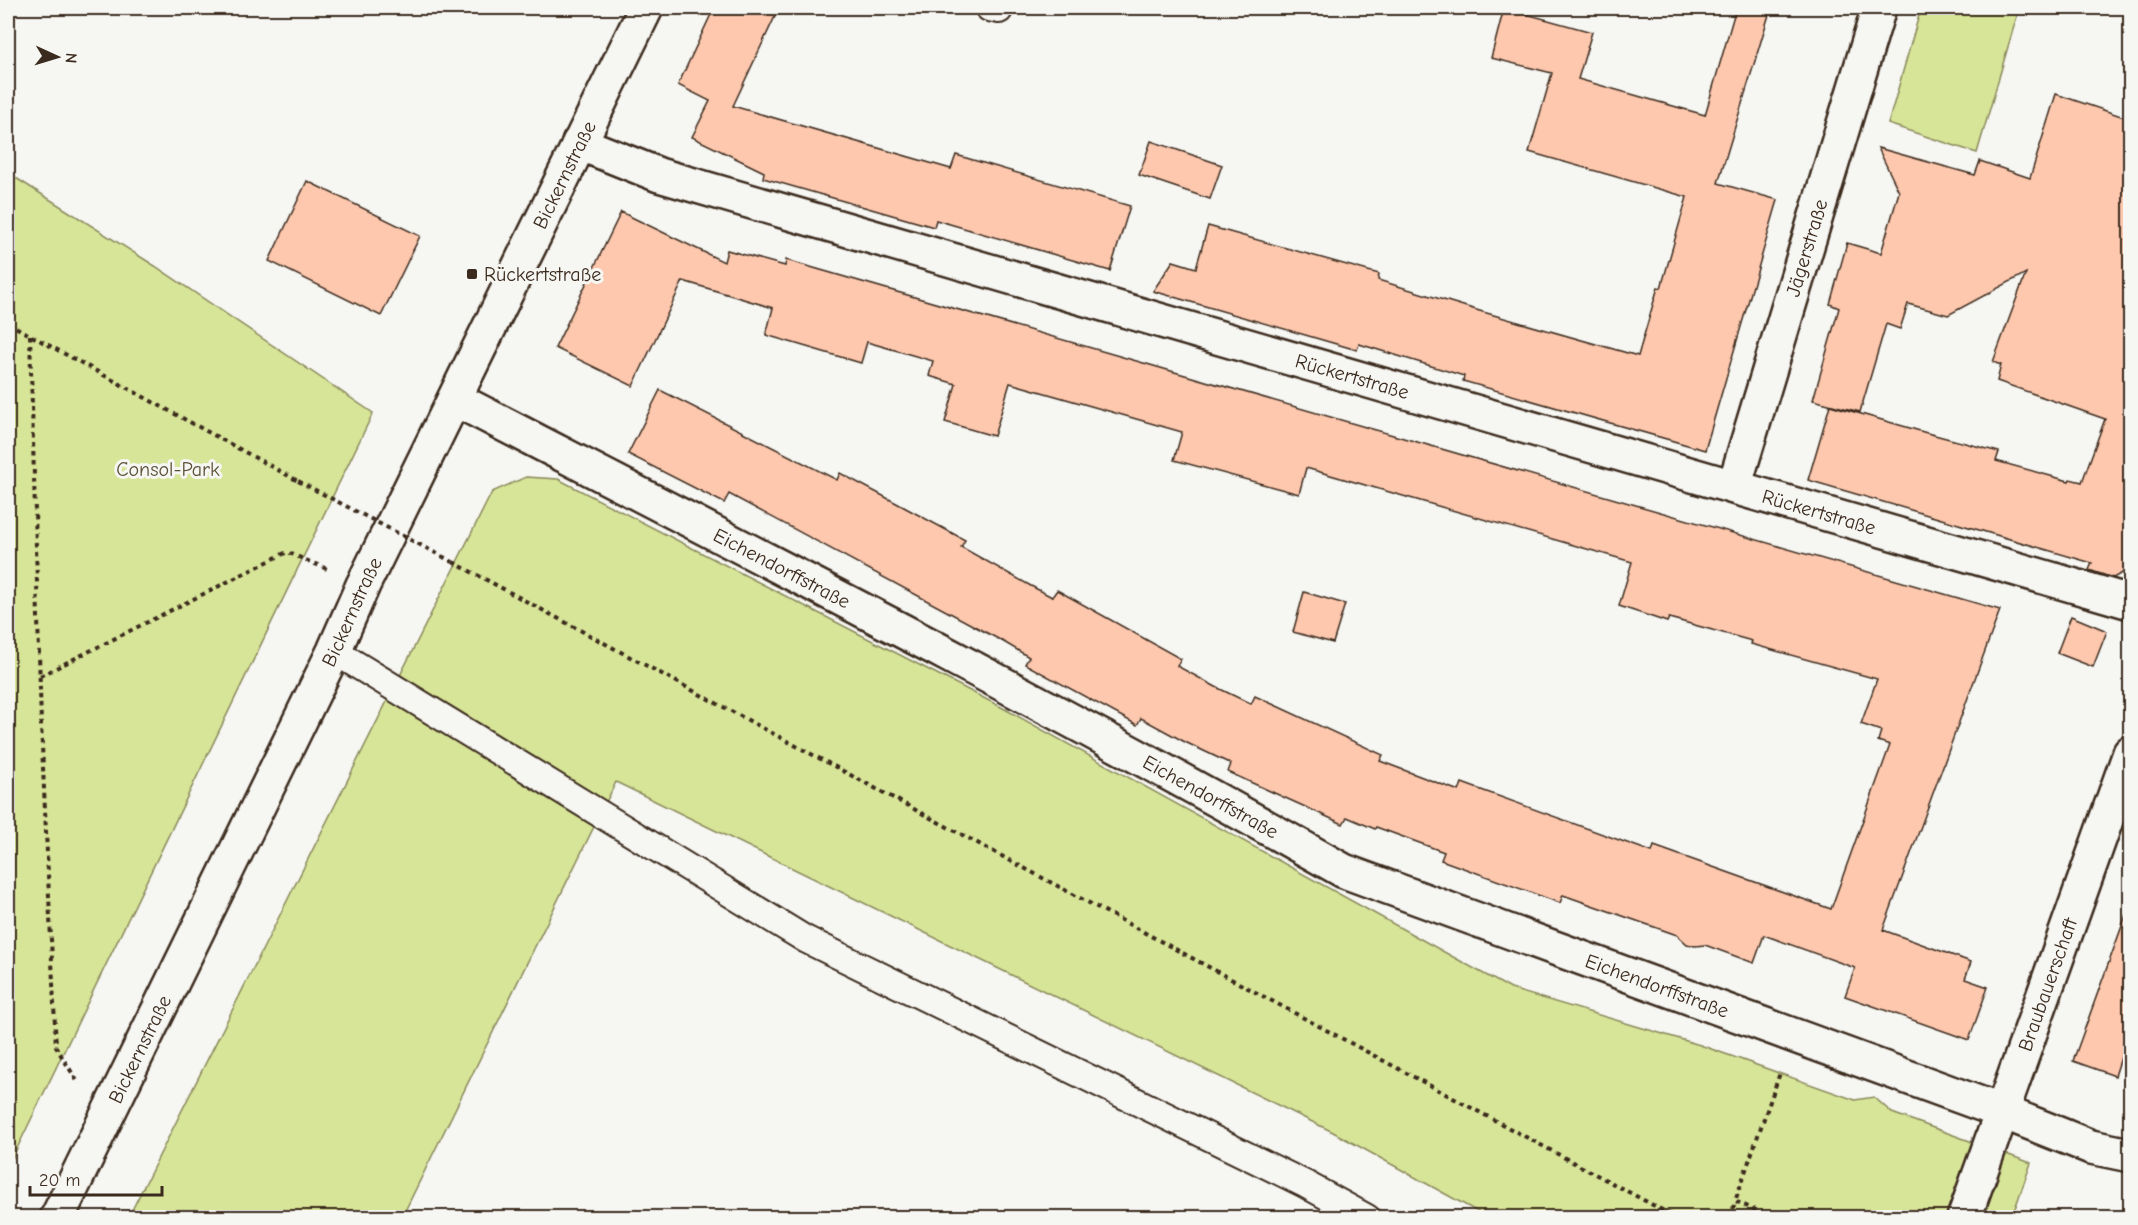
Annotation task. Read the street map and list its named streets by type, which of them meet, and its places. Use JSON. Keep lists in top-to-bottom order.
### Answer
{
  "streets": {
    "street": [
      "Bickernstraße",
      "Jägerstraße",
      "Rückertstraße",
      "Eichendorffstraße",
      "Braubauerschaft"
    ]
  },
  "crossings": [
    ["Bickernstraße", "Rückertstraße"],
    ["Bickernstraße", "Eichendorffstraße"],
    ["Jägerstraße", "Rückertstraße"],
    ["Eichendorffstraße", "Braubauerschaft"]
  ],
  "parks": ["Consol-Park"],
  "places": {
    "transit": ["Rückertstraße"]
  },
  "scale_bar": "20 m",
  "north": "right"
}
